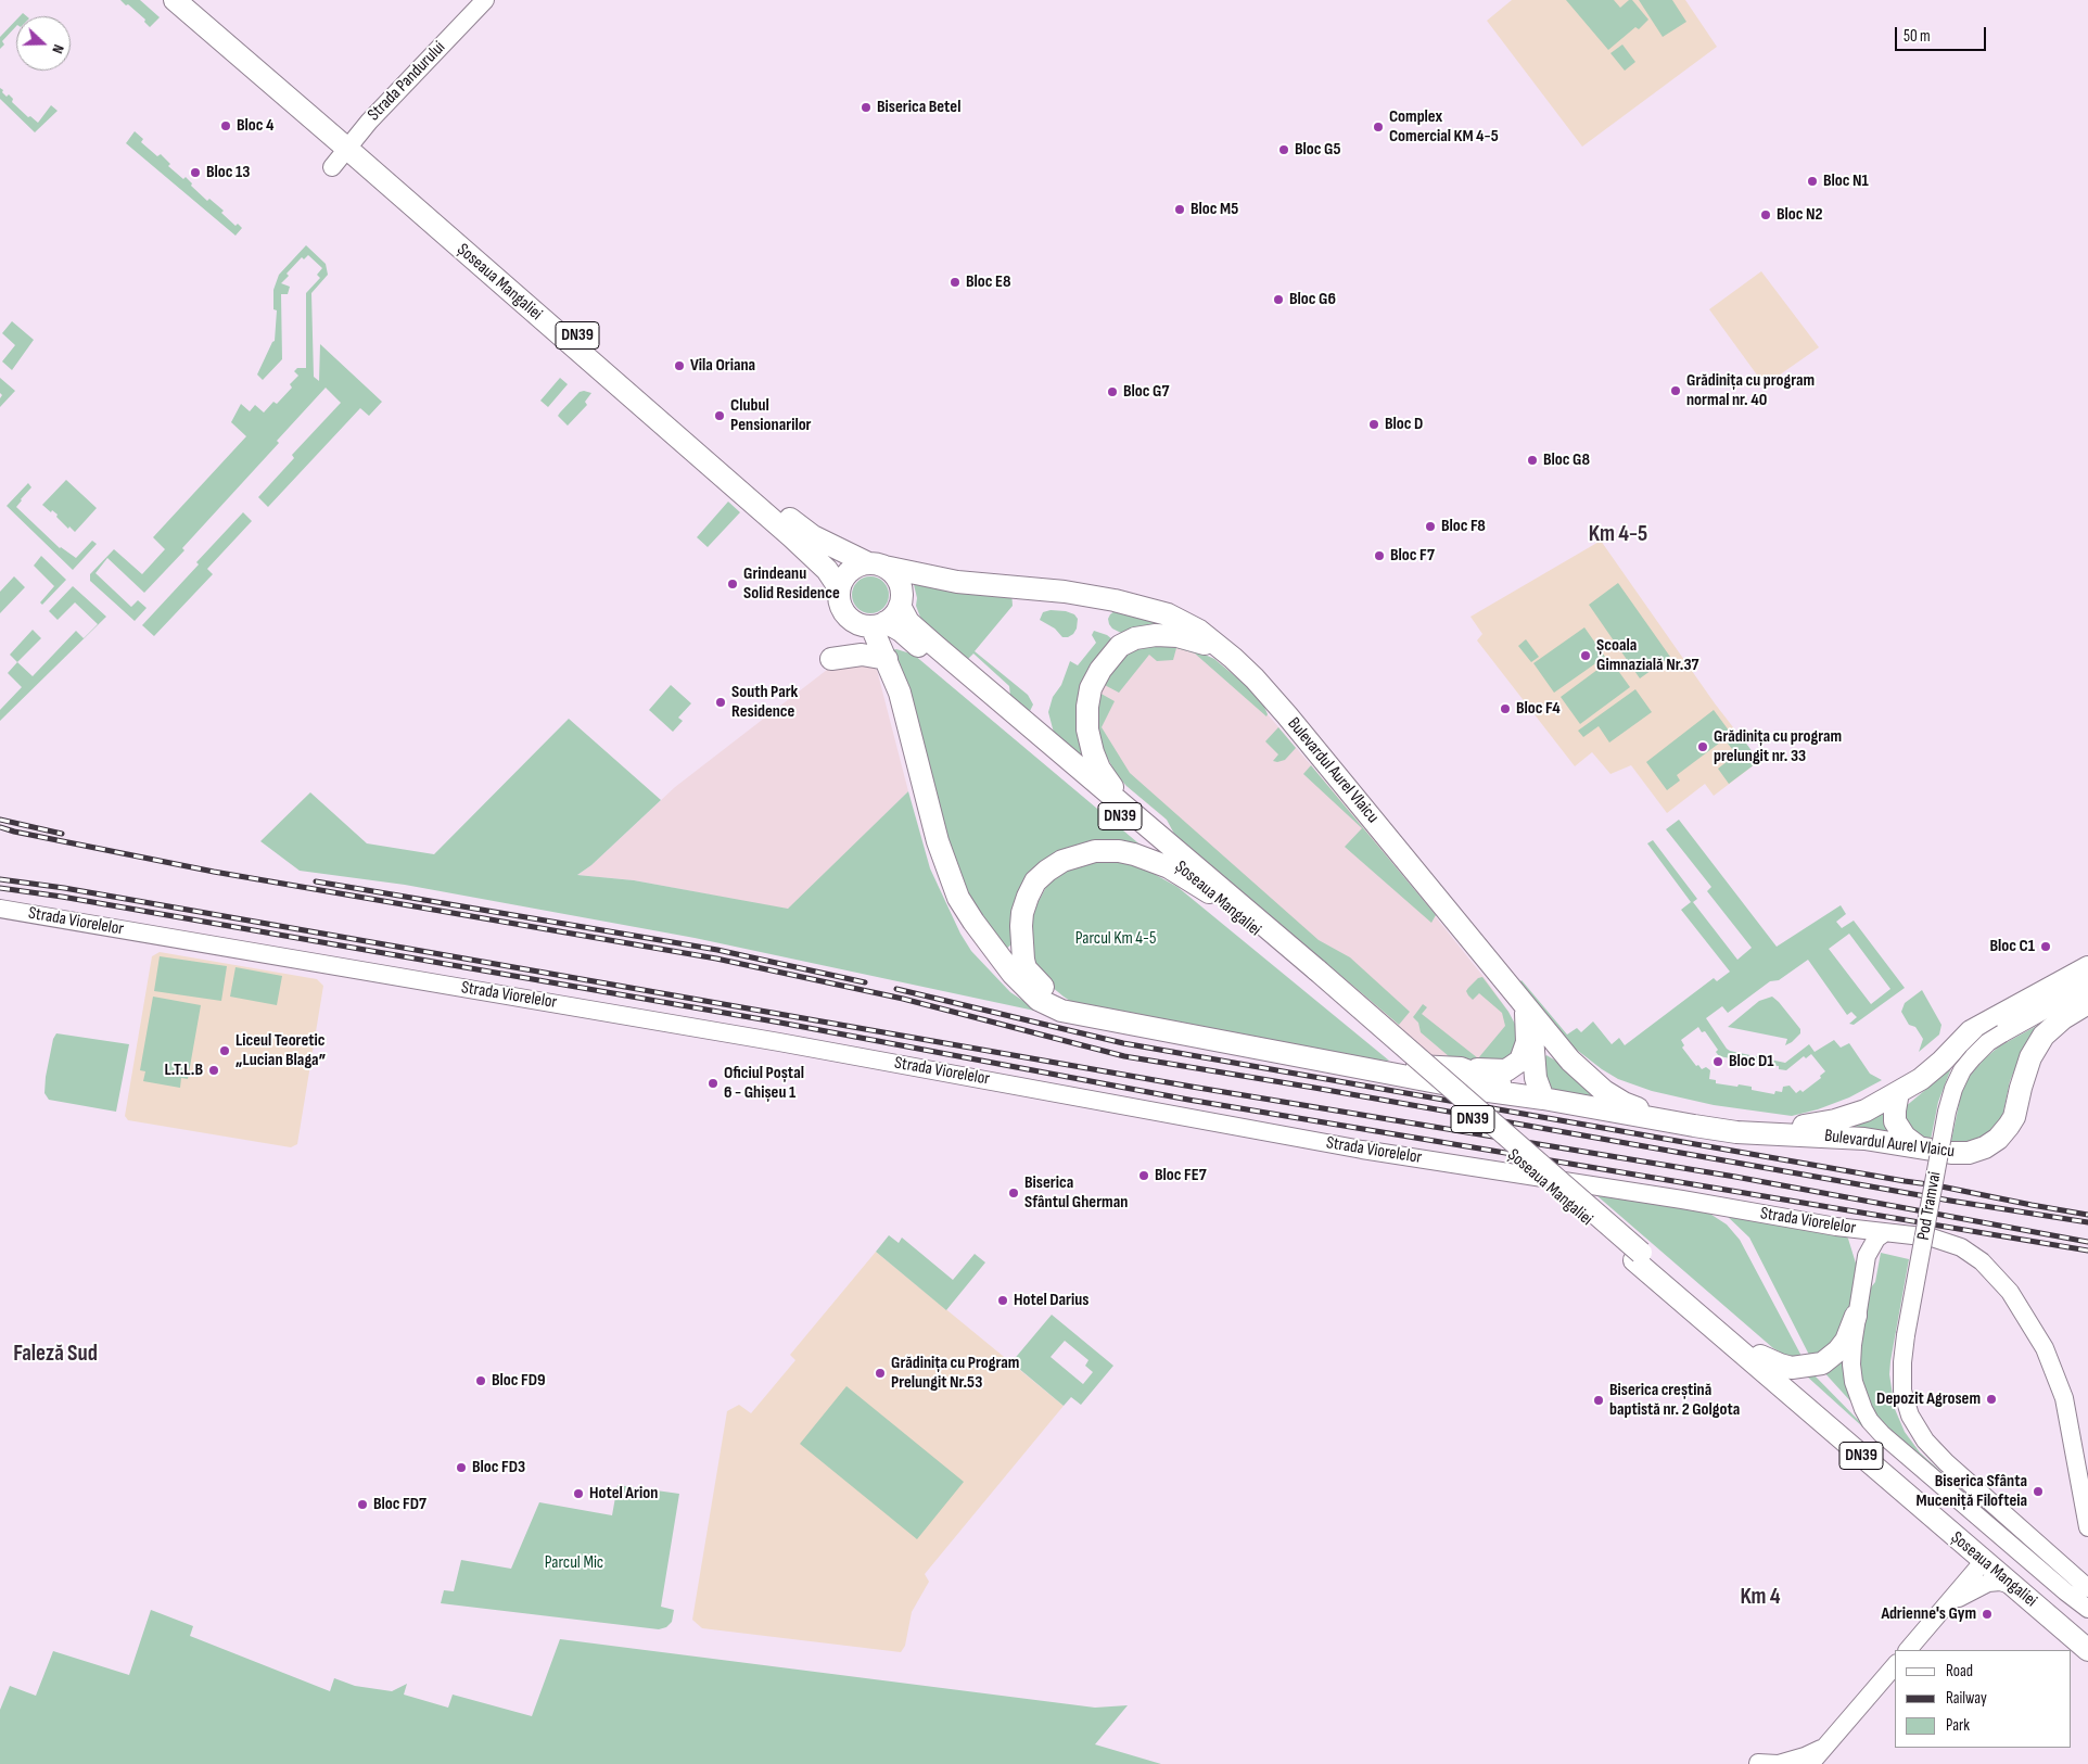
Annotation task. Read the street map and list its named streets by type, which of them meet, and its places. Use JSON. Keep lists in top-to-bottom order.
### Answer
{
  "streets": {
    "main road": ["Șoseaua Mangaliei", "DN39", "Bulevardul Aurel Vlaicu"],
    "street": ["Strada Pandurului", "Strada Viorelelor", "Pod Tramvai"]
  },
  "crossings": [
    ["Strada Pandurului", "Șoseaua Mangaliei"],
    ["Șoseaua Mangaliei", "DN39"],
    ["Șoseaua Mangaliei", "Bulevardul Aurel Vlaicu"],
    ["DN39", "Bulevardul Aurel Vlaicu"]
  ],
  "districts": ["Km 4-5", "Faleză Sud", "Km 4"],
  "parks": ["Parcul Km 4-5", "Parcul Mic"],
  "places": [
    "Biserica Betel",
    "Bloc 4",
    "Complex Comercial KM 4-5",
    "Bloc G5",
    "Bloc 13",
    "Bloc N1",
    "Bloc M5",
    "Bloc N2",
    "Bloc E8",
    "Bloc G6",
    "Vila Oriana",
    "Grădinița cu program normal nr. 40",
    "Bloc G7",
    "Clubul Pensionarilor",
    "Bloc D",
    "Bloc G8",
    "Bloc F8",
    "Bloc F7",
    "Grindeanu Solid Residence",
    "Școala Gimnazială Nr.37",
    "South Park Residence",
    "Bloc F4",
    "Grădinița cu program prelungit nr. 33",
    "Bloc C1",
    "Liceul Teoretic „Lucian Blaga”",
    "Bloc D1",
    "L.T.L.B",
    "Oficiul Poștal 6 - Ghișeu 1",
    "Bloc FE7",
    "Biserica Sfântul Gherman",
    "Hotel Darius",
    "Grădinița cu Program Prelungit Nr.53",
    "Bloc FD9",
    "Depozit Agrosem",
    "Biserica creștină baptistă nr. 2 Golgota",
    "Bloc FD3",
    "Biserica Sfânta Muceniță Filofteia",
    "Hotel Arion",
    "Bloc FD7",
    "Adrienne's Gym"
  ],
  "legend": ["Road", "Railway", "Park"],
  "scale_bar": "50 m",
  "north": "right"
}
